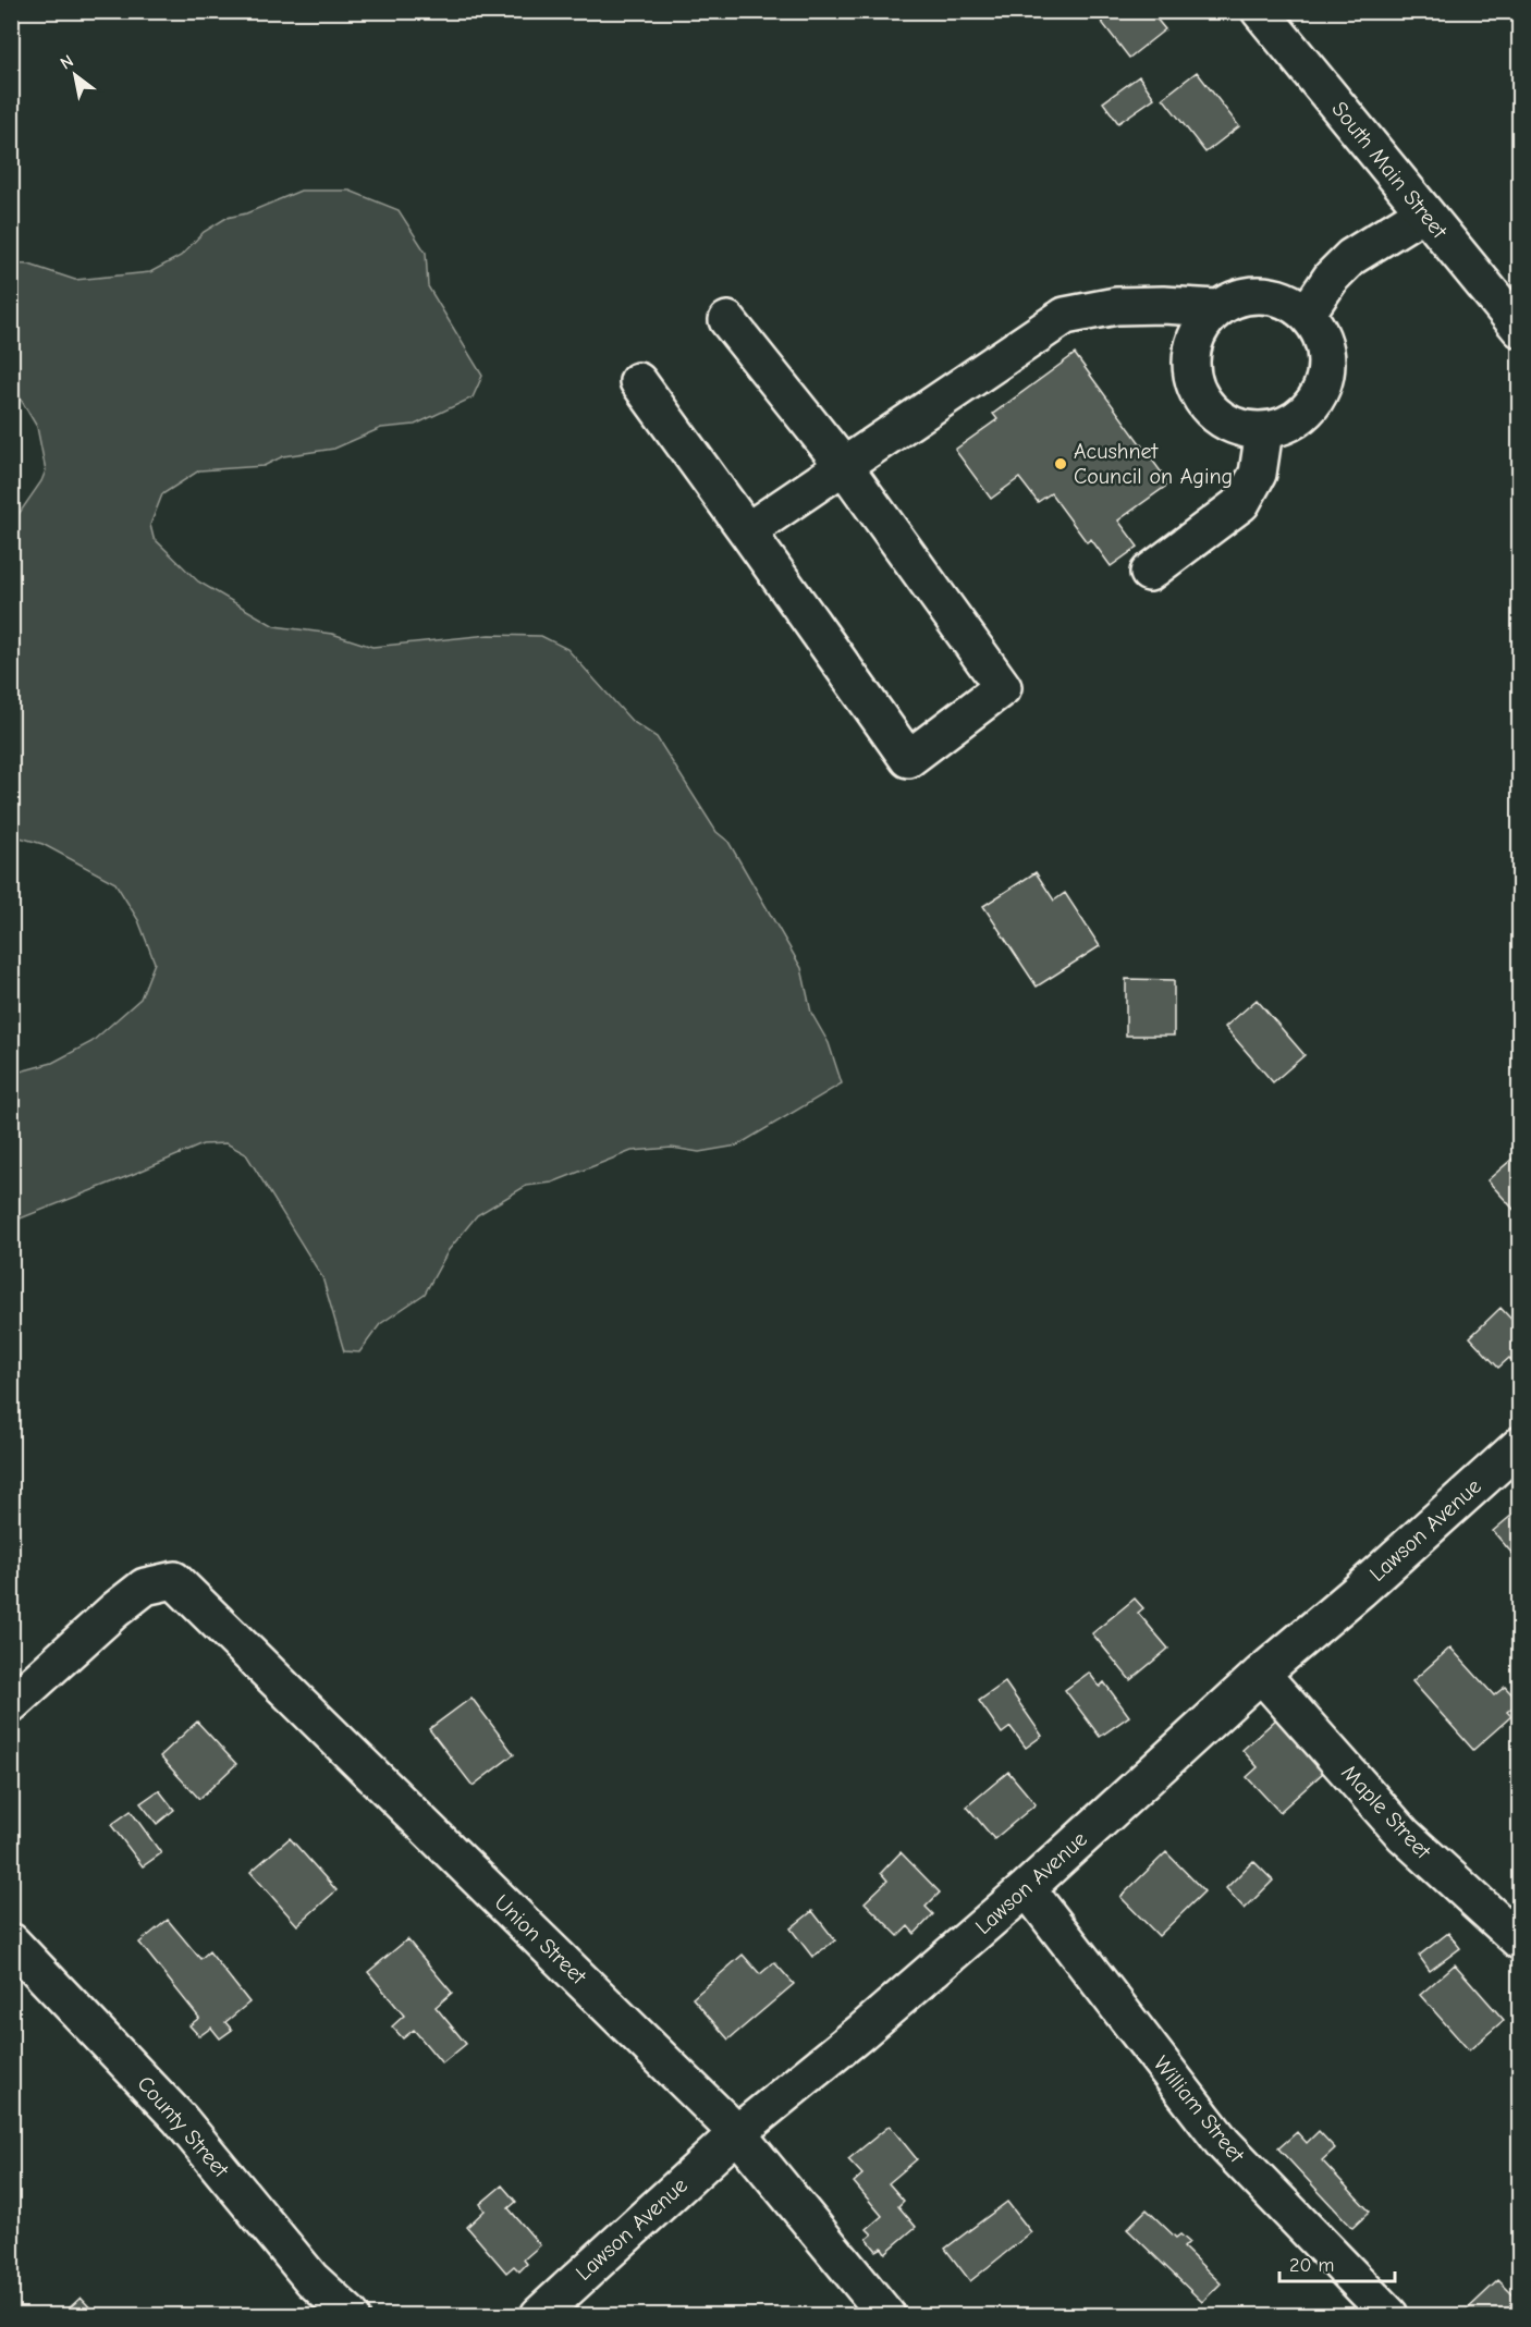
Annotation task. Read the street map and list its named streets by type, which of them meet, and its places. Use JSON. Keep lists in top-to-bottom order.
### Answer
{
  "streets": {
    "street": [
      "South Main Street",
      "Lawson Avenue",
      "Maple Street",
      "Union Street",
      "William Street",
      "County Street"
    ]
  },
  "crossings": [
    ["Lawson Avenue", "Maple Street"],
    ["Lawson Avenue", "Union Street"],
    ["Lawson Avenue", "William Street"]
  ],
  "places": ["Acushnet Council on Aging"],
  "scale_bar": "20 m",
  "north": "top left"
}
